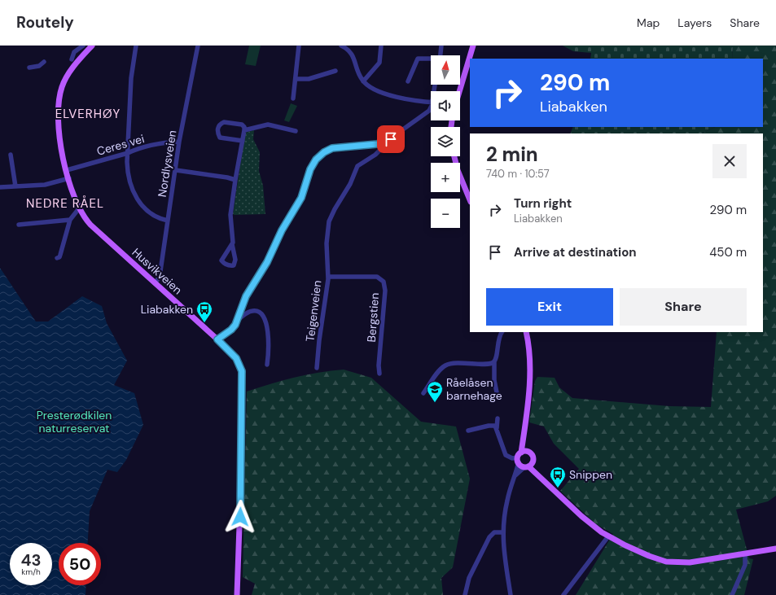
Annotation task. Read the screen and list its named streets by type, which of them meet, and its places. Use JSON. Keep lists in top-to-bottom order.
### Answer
{
  "streets": {
    "main road": ["Husvikveien"],
    "street": [
      "Ceres vei",
      "Nordlysveien",
      "Teigenveien",
      "Bergstien"
    ]
  },
  "crossings": [
    ["Ceres vei", "Nordlysveien"],
    ["Ceres vei", "Husvikveien"],
    ["Nordlysveien", "Husvikveien"],
    ["Teigenveien", "Bergstien"]
  ],
  "districts": ["ELVERHØY", "NEDRE RÅEL"],
  "parks": ["Presterødkilen naturreservat"],
  "places": {
    "bus stop": ["Liabakken", "Snippen"],
    "school or university": ["Råelåsen barnehage"]
  },
  "north": "top",
  "page": {
    "header": "Routely",
    "nav": ["Map", "Layers", "Share"],
    "map_buttons": ["+", "−"],
    "turn": ["290 m", "Liabakken"],
    "heading": ["2 min", "740 m · 10:57"],
    "list": [
      {
        "name": "Turn right",
        "note": "Liabakken",
        "value": "290 m"
      },
      {
        "name": "Arrive at destination",
        "value": "450 m"
      }
    ],
    "buttons": ["Exit", "Share"],
    "speed": "43 km/h",
    "limit": "50"
  }
}
